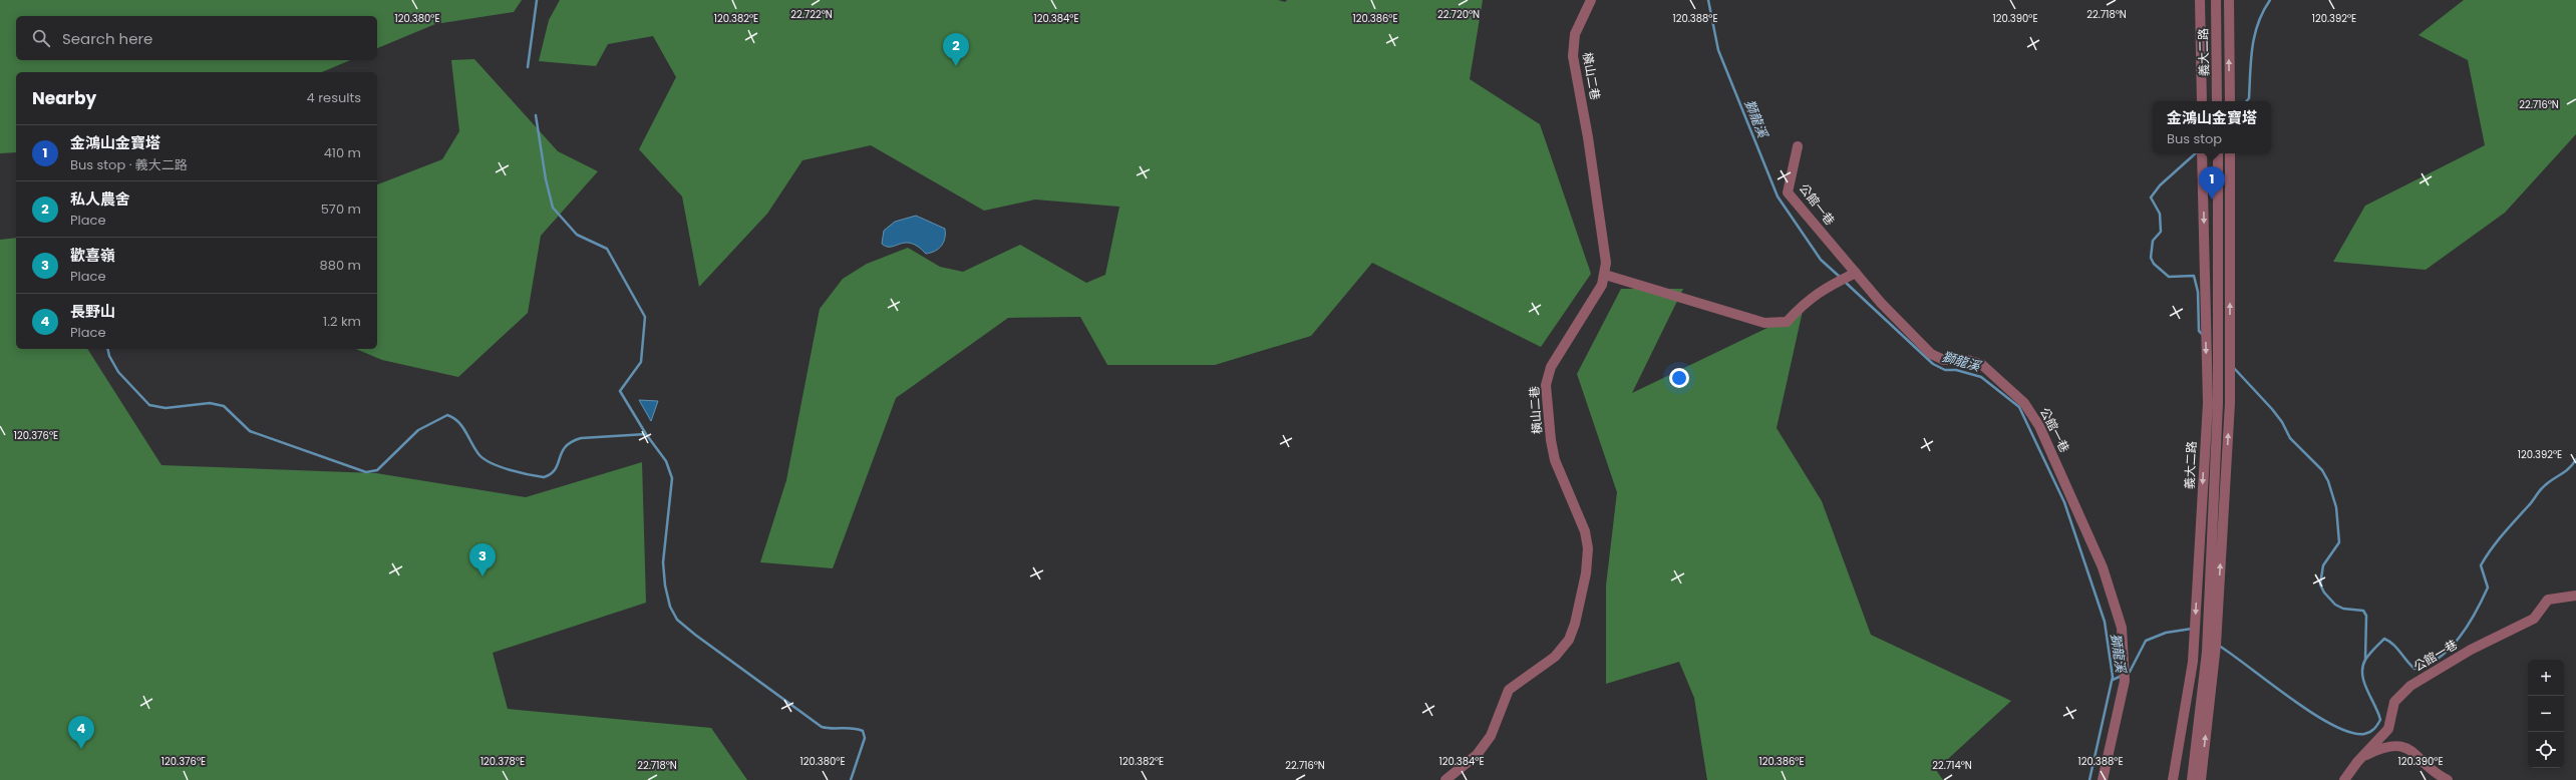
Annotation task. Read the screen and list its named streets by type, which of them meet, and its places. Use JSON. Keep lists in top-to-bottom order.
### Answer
{
  "streets": {
    "street": ["義大二路", "橫山二巷", "公館一巷"]
  },
  "water": ["獅龍溪"],
  "page": {
    "search": "Search here",
    "pins": [
      "2",
      "1",
      "3",
      "4"
    ],
    "heading": ["Nearby", "4 results"],
    "popup": ["金鴻山金寶塔", "Bus stop"],
    "list": [
      {
        "mark": "1",
        "name": "金鴻山金寶塔",
        "note": "Bus stop · 義大二路",
        "value": "410 m"
      },
      {
        "mark": "2",
        "name": "私人農舍",
        "note": "Place",
        "value": "570 m"
      },
      {
        "mark": "3",
        "name": "歡喜嶺",
        "note": "Place",
        "value": "880 m"
      },
      {
        "mark": "4",
        "name": "長野山",
        "note": "Place",
        "value": "1.2 km"
      }
    ],
    "map_buttons": ["+", "−"]
  },
  "coordinates": [
    "22.722°N",
    "22.720°N",
    "22.718°N",
    "120.380°E",
    "120.382°E",
    "120.384°E",
    "120.386°E",
    "120.388°E",
    "120.390°E",
    "120.392°E",
    "22.716°N",
    "120.376°E",
    "120.378°E",
    "22.714°N"
  ]
}
